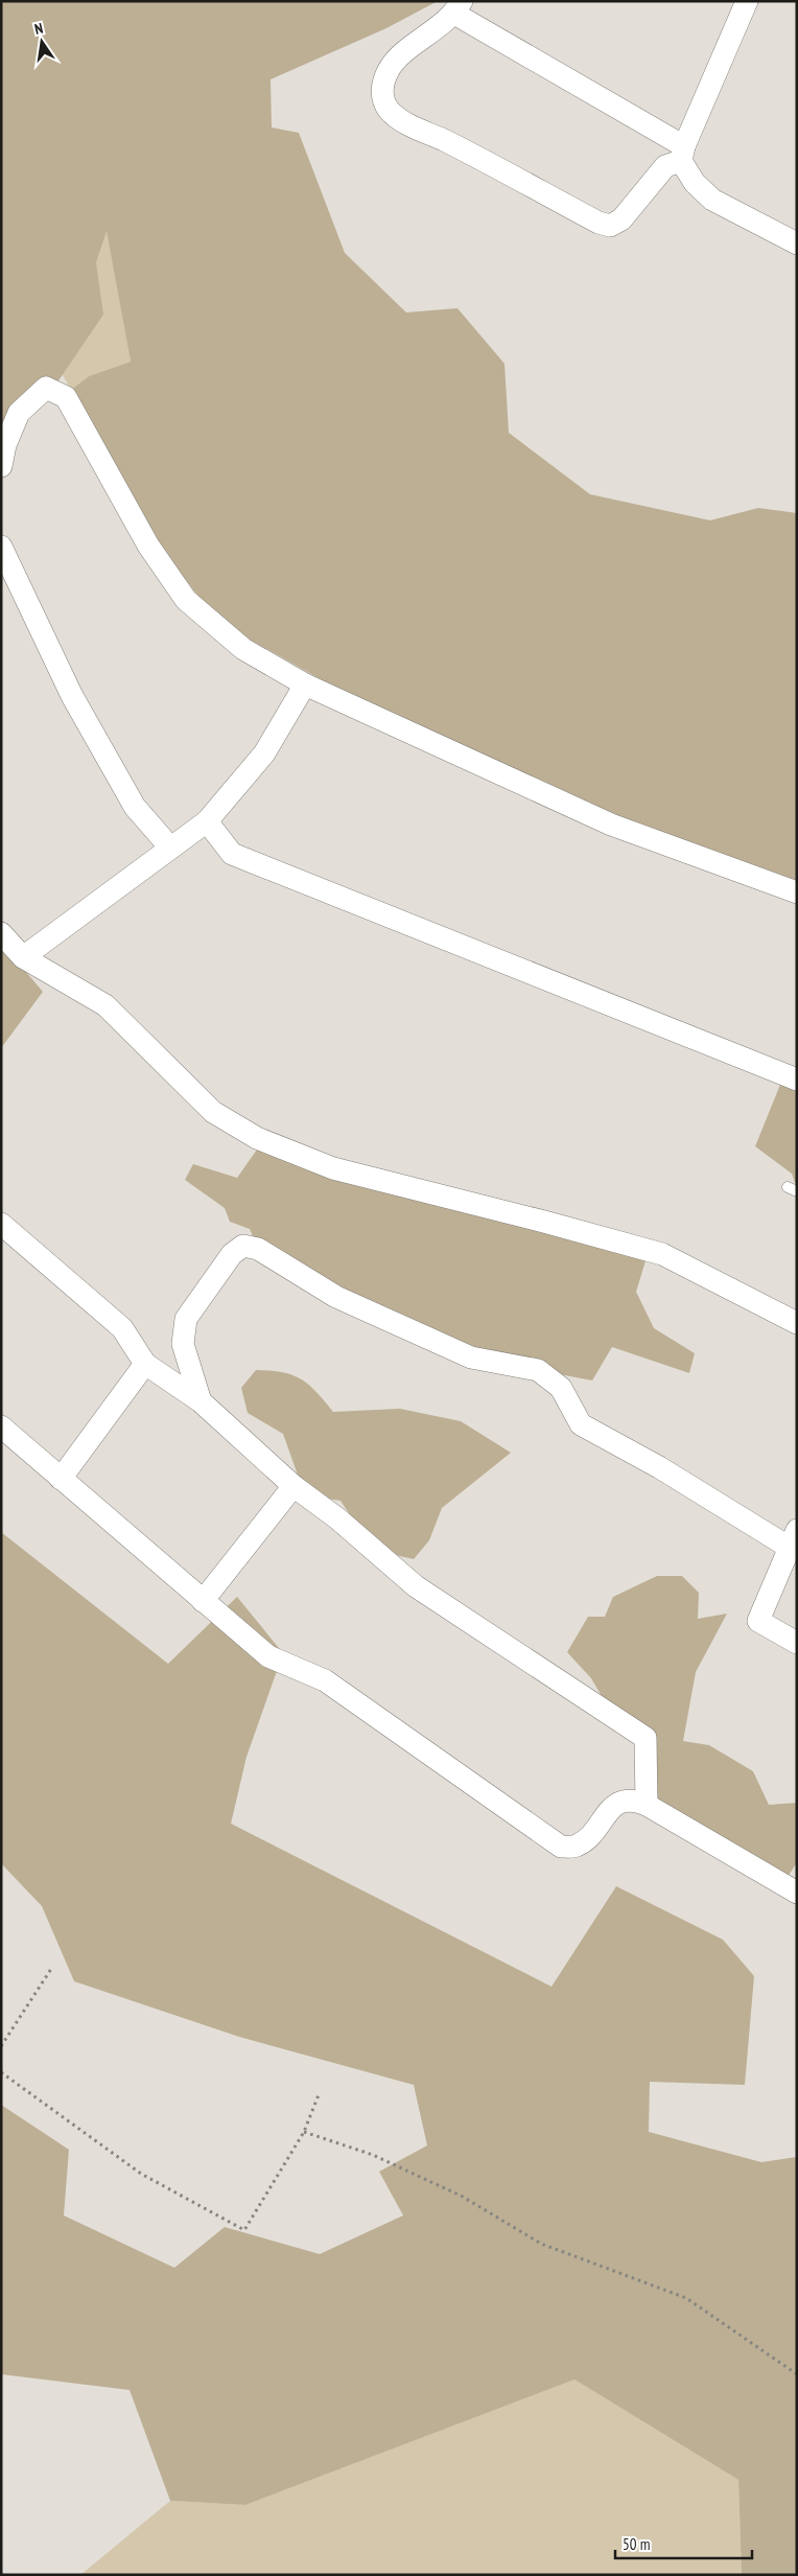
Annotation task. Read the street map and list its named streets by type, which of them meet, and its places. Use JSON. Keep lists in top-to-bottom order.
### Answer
{
  "scale_bar": "50 m",
  "north": "top"
}
